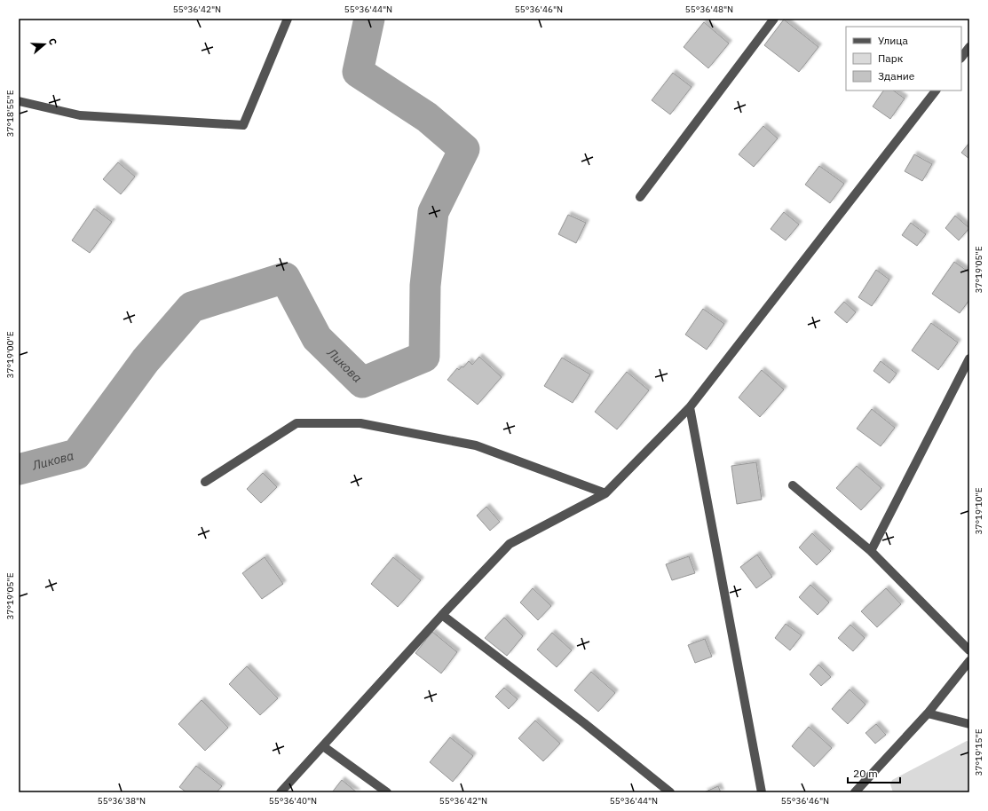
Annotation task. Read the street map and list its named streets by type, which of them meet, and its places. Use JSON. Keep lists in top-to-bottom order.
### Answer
{
  "water": ["Ликова"],
  "legend": ["Улица", "Парк", "Здание"],
  "scale_bar": "20 m",
  "north": "right",
  "coordinates": [
    "55°36'42\"N",
    "55°36'44\"N",
    "55°36'46\"N",
    "55°36'48\"N",
    "37°18'55\"E",
    "37°19'05\"E",
    "37°19'00\"E",
    "37°19'10\"E",
    "37°19'15\"E",
    "55°36'38\"N",
    "55°36'40\"N"
  ]
}
